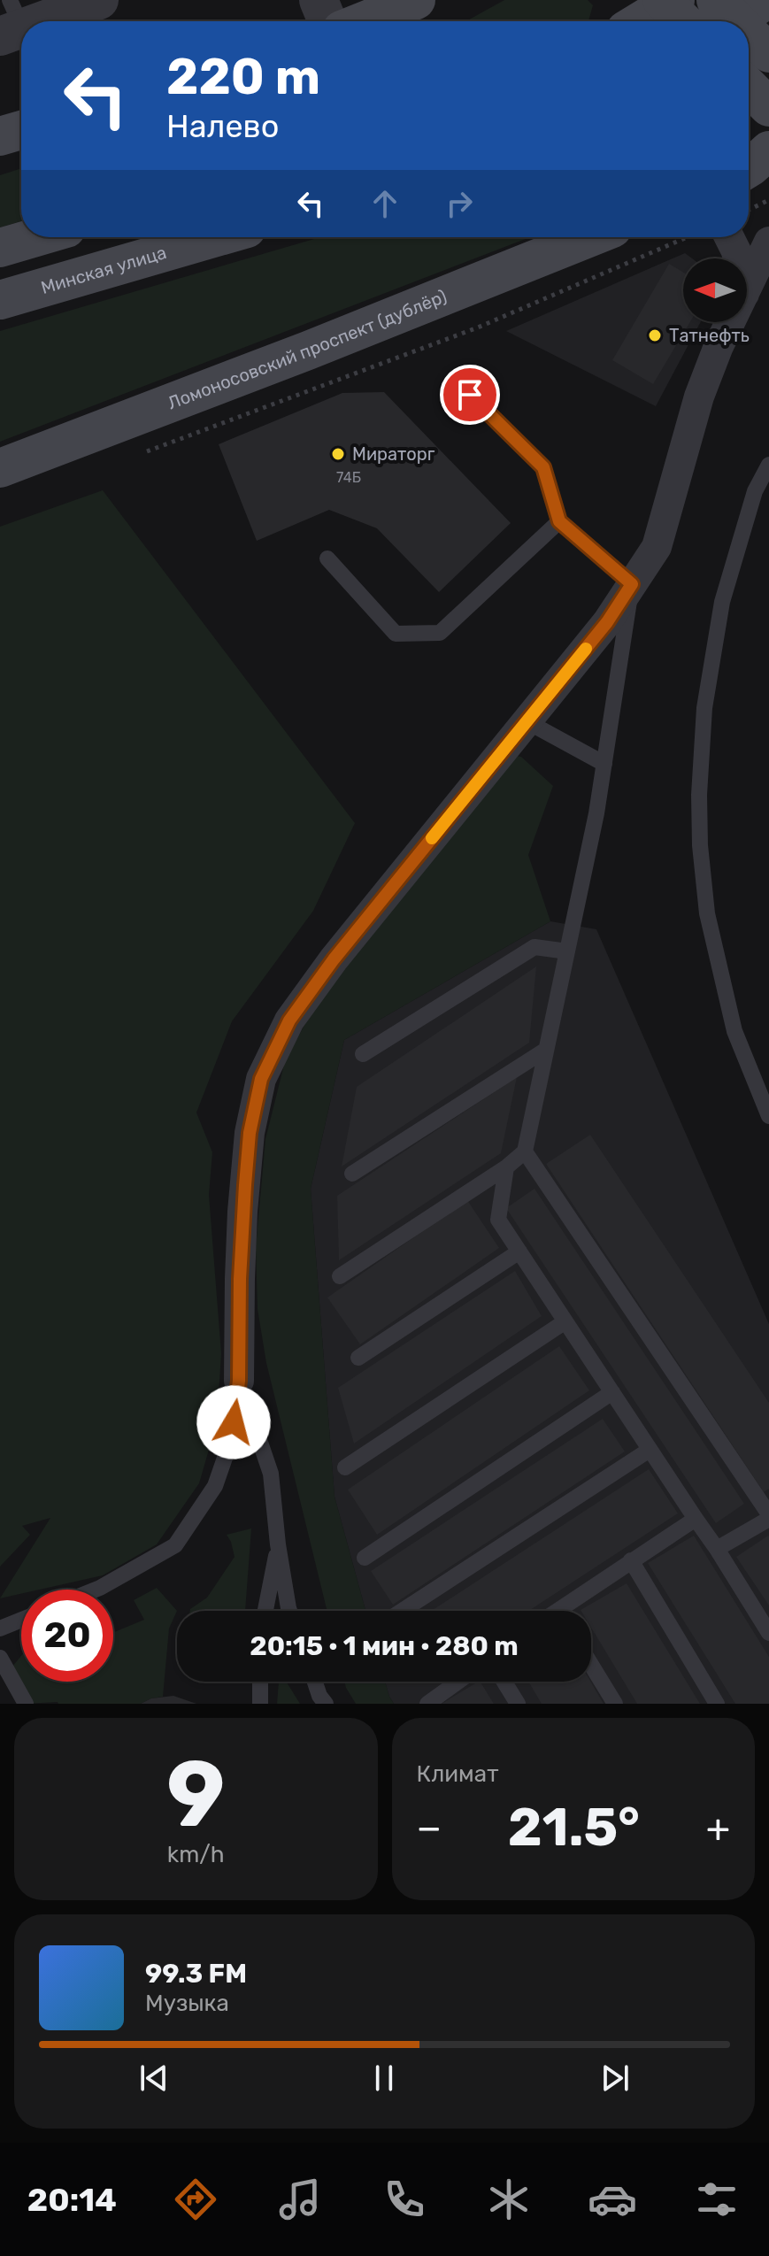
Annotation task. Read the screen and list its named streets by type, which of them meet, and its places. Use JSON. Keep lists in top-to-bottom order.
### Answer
{
  "streets": {
    "main road": ["Минская улица", "Ломоносовский проспект (дублёр)"]
  },
  "places": ["Татнефть", "Мираторг"],
  "house_numbers": ["74Б"],
  "north": "left",
  "page": {
    "turn": ["220 m", "Налево"],
    "limit": "20",
    "trip": "20:15 · 1 мин · 280 m",
    "tile": [
      ["9", "km/h"],
      "Климат"
    ],
    "heat": ["−", "21.5°", "+"],
    "song": ["99.3 FM", "Музыка"],
    "tabs": "20:14"
  }
}
